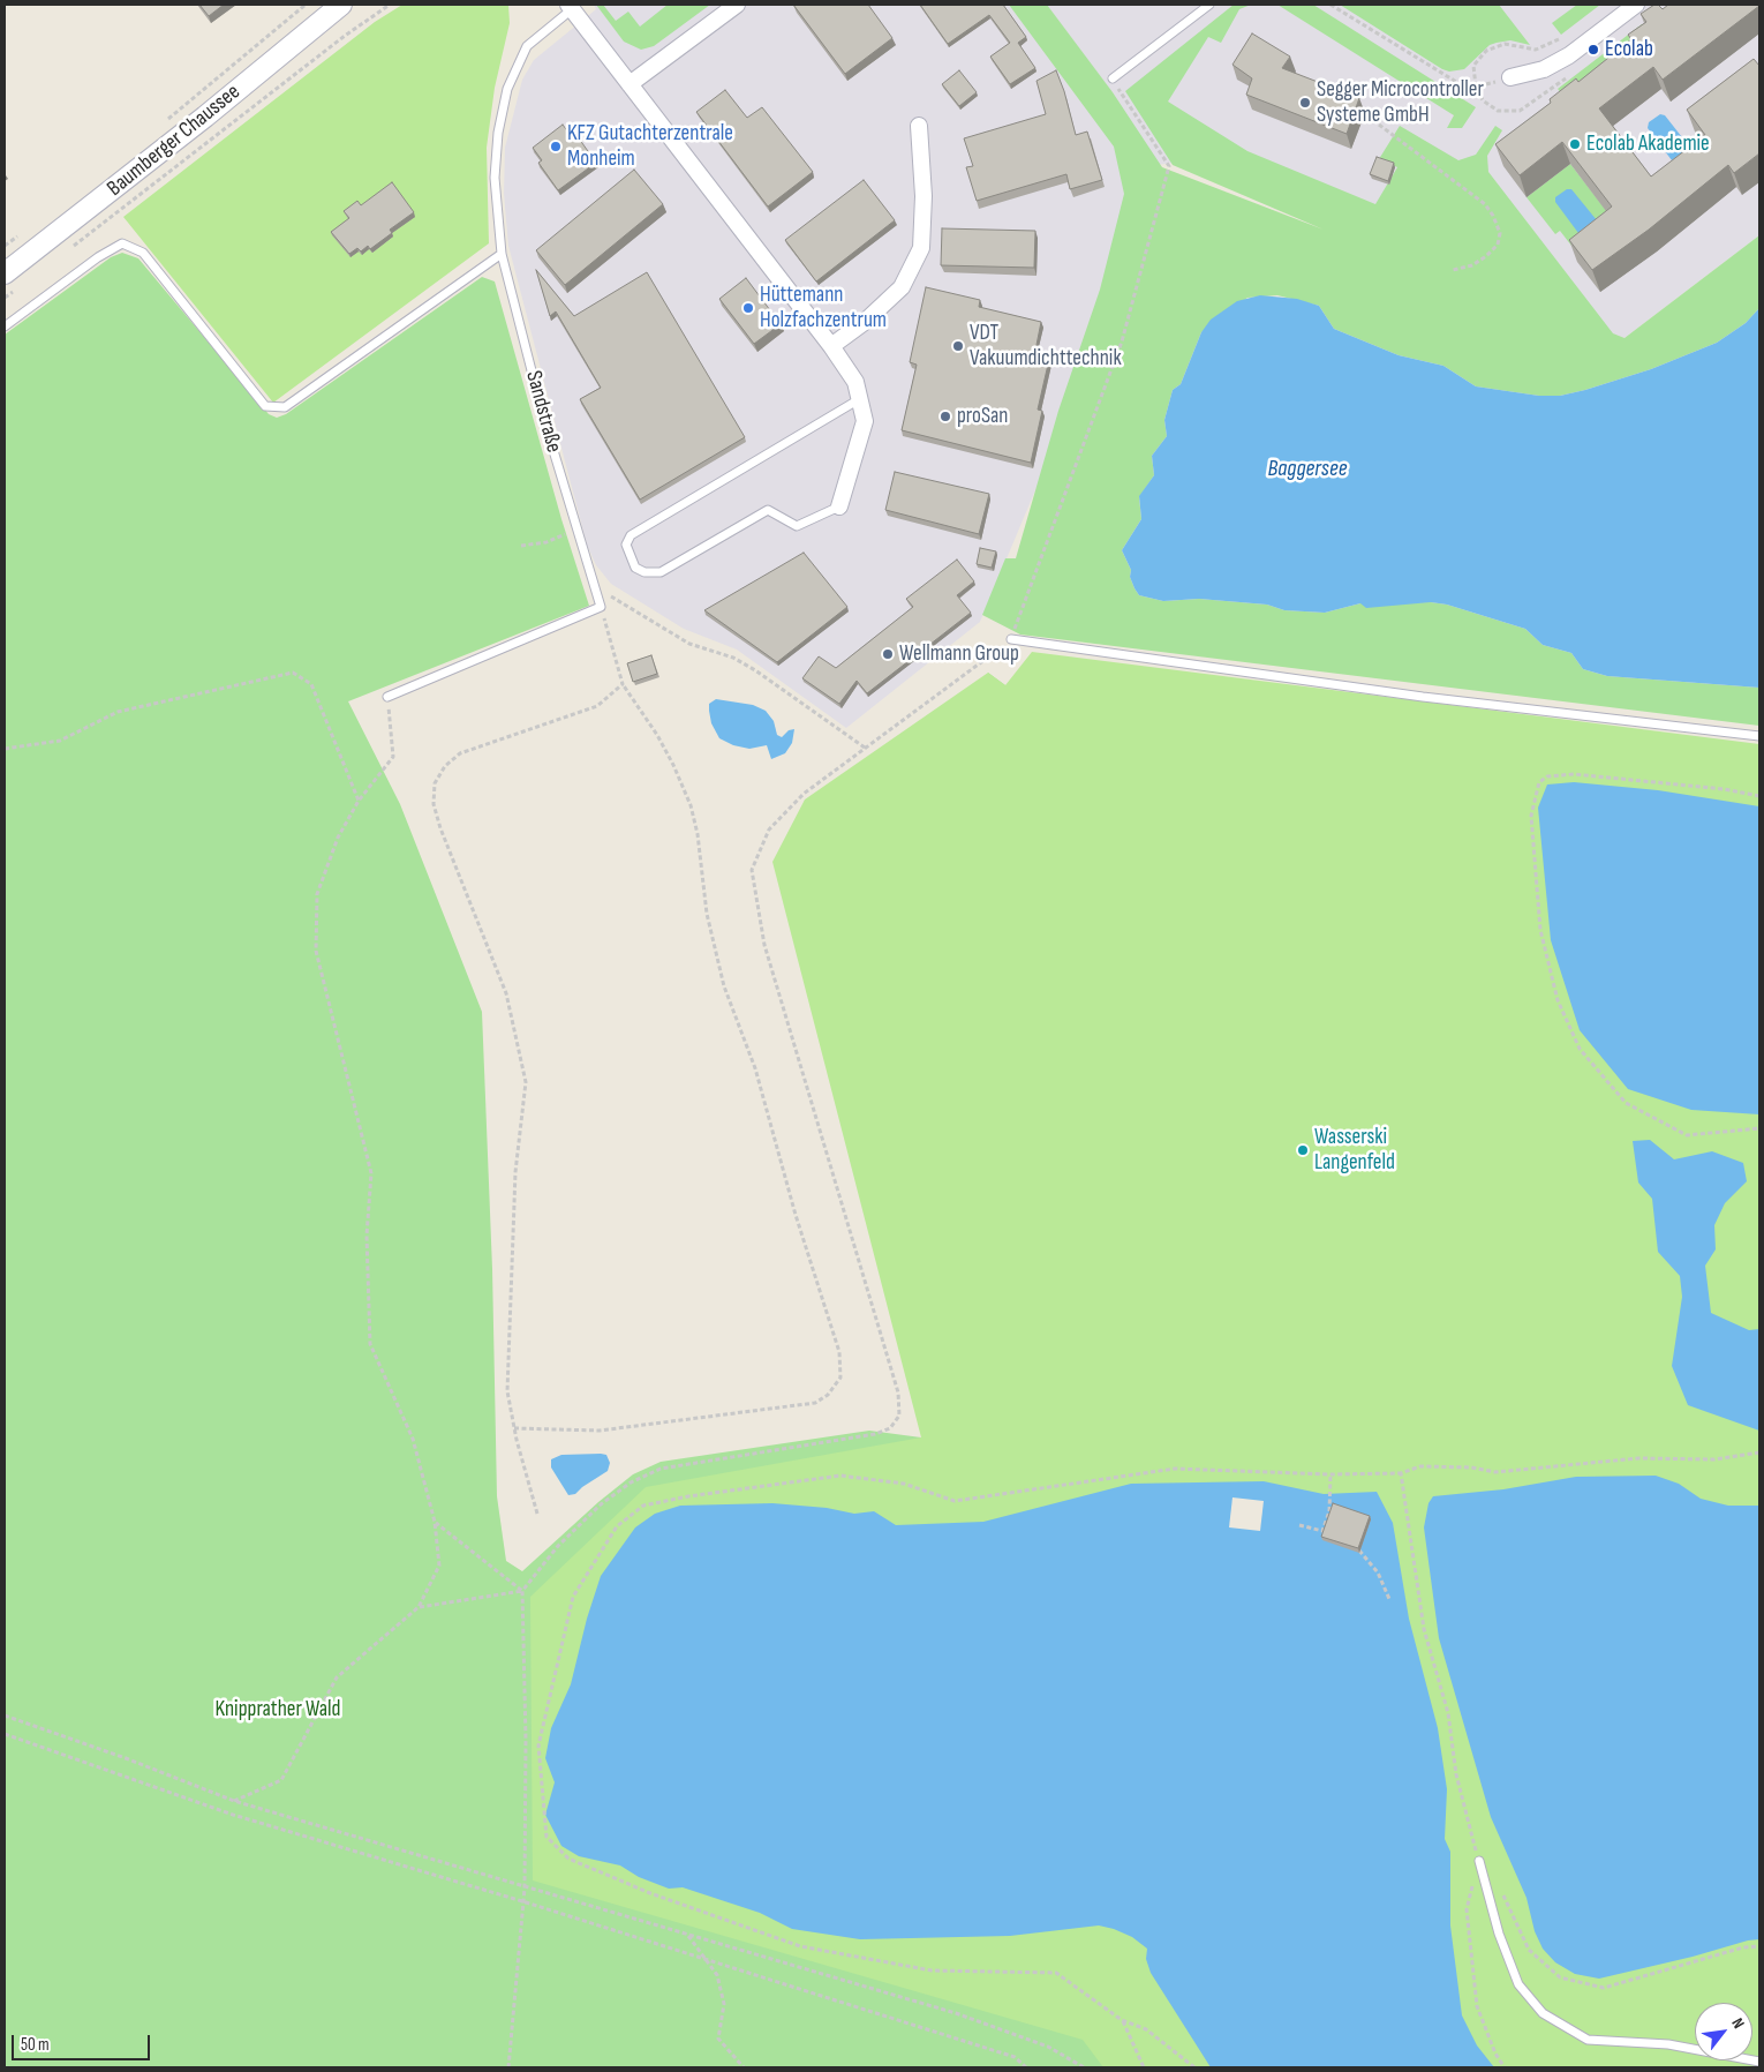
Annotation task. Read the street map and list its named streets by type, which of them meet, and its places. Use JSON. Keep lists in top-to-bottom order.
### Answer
{
  "streets": {
    "street": ["Baumberger Chaussee"],
    "lane": ["Sandstraße"]
  },
  "water": ["Baggersee"],
  "parks": ["Knipprather Wald"],
  "places": [
    "Ecolab",
    "Segger Microcontroller Systeme GmbH",
    "Ecolab Akademie",
    "KFZ Gutachterzentrale Monheim",
    "Hüttemann Holzfachzentrum",
    "VDT Vakuumdichttechnik",
    "proSan",
    "Wellmann Group",
    "Wasserski Langenfeld"
  ],
  "scale_bar": "50 m",
  "north": "top right"
}
